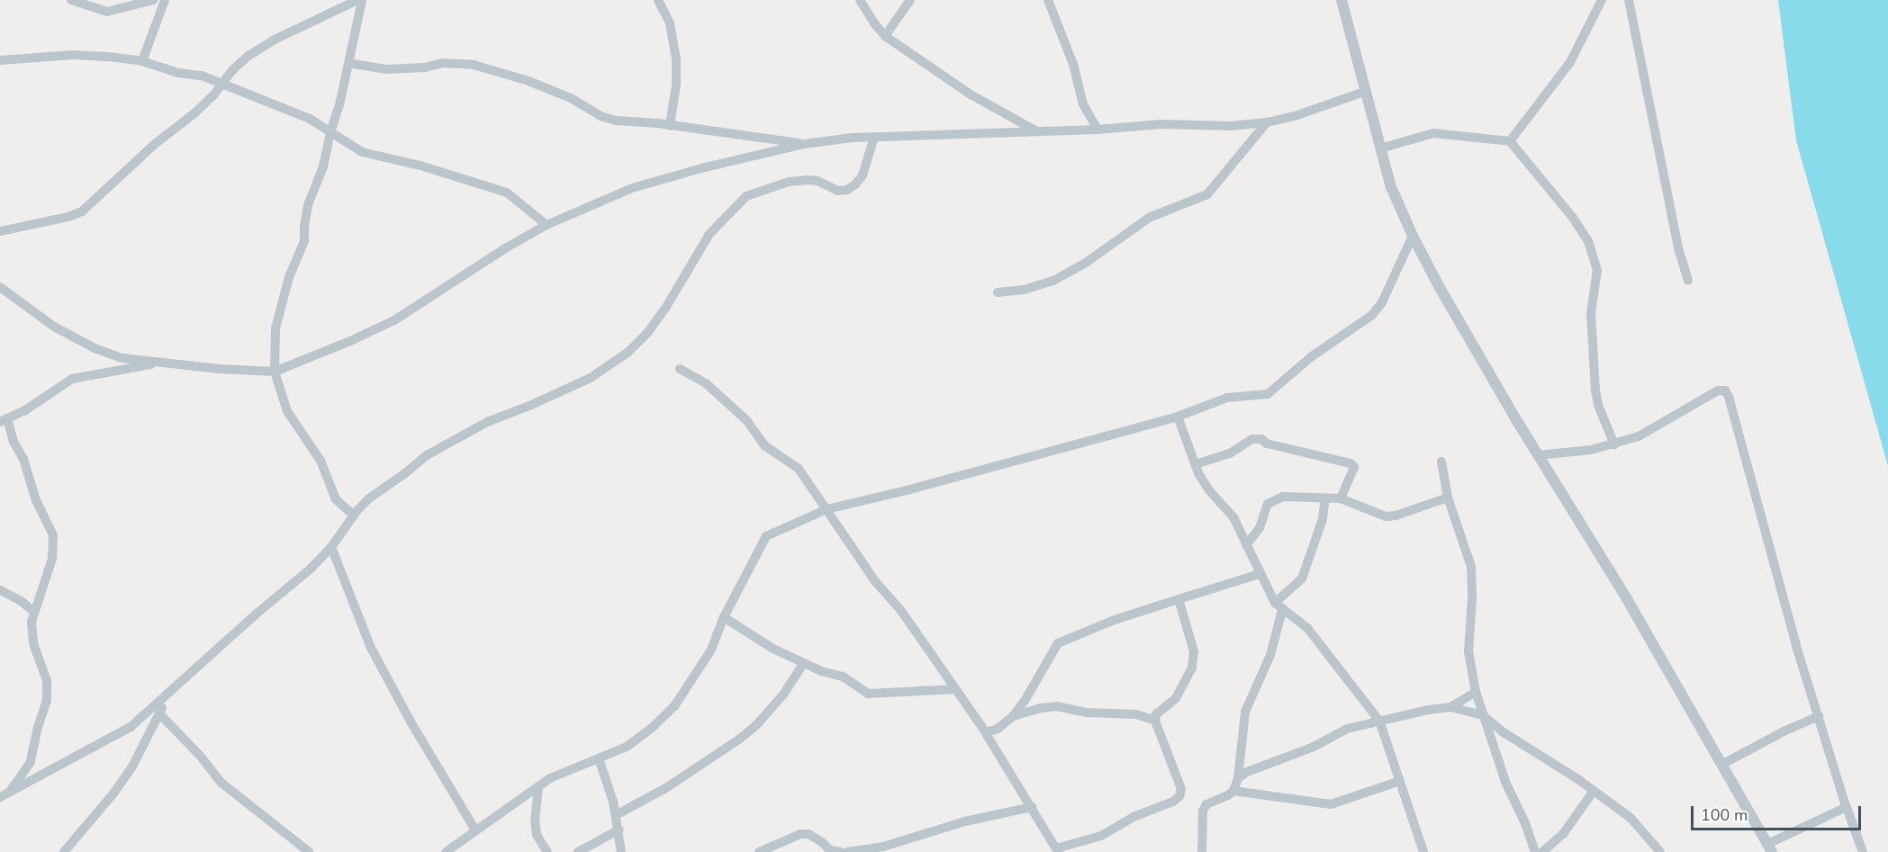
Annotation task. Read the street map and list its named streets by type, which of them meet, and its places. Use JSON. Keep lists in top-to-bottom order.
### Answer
{
  "scale_bar": "100 m"
}
